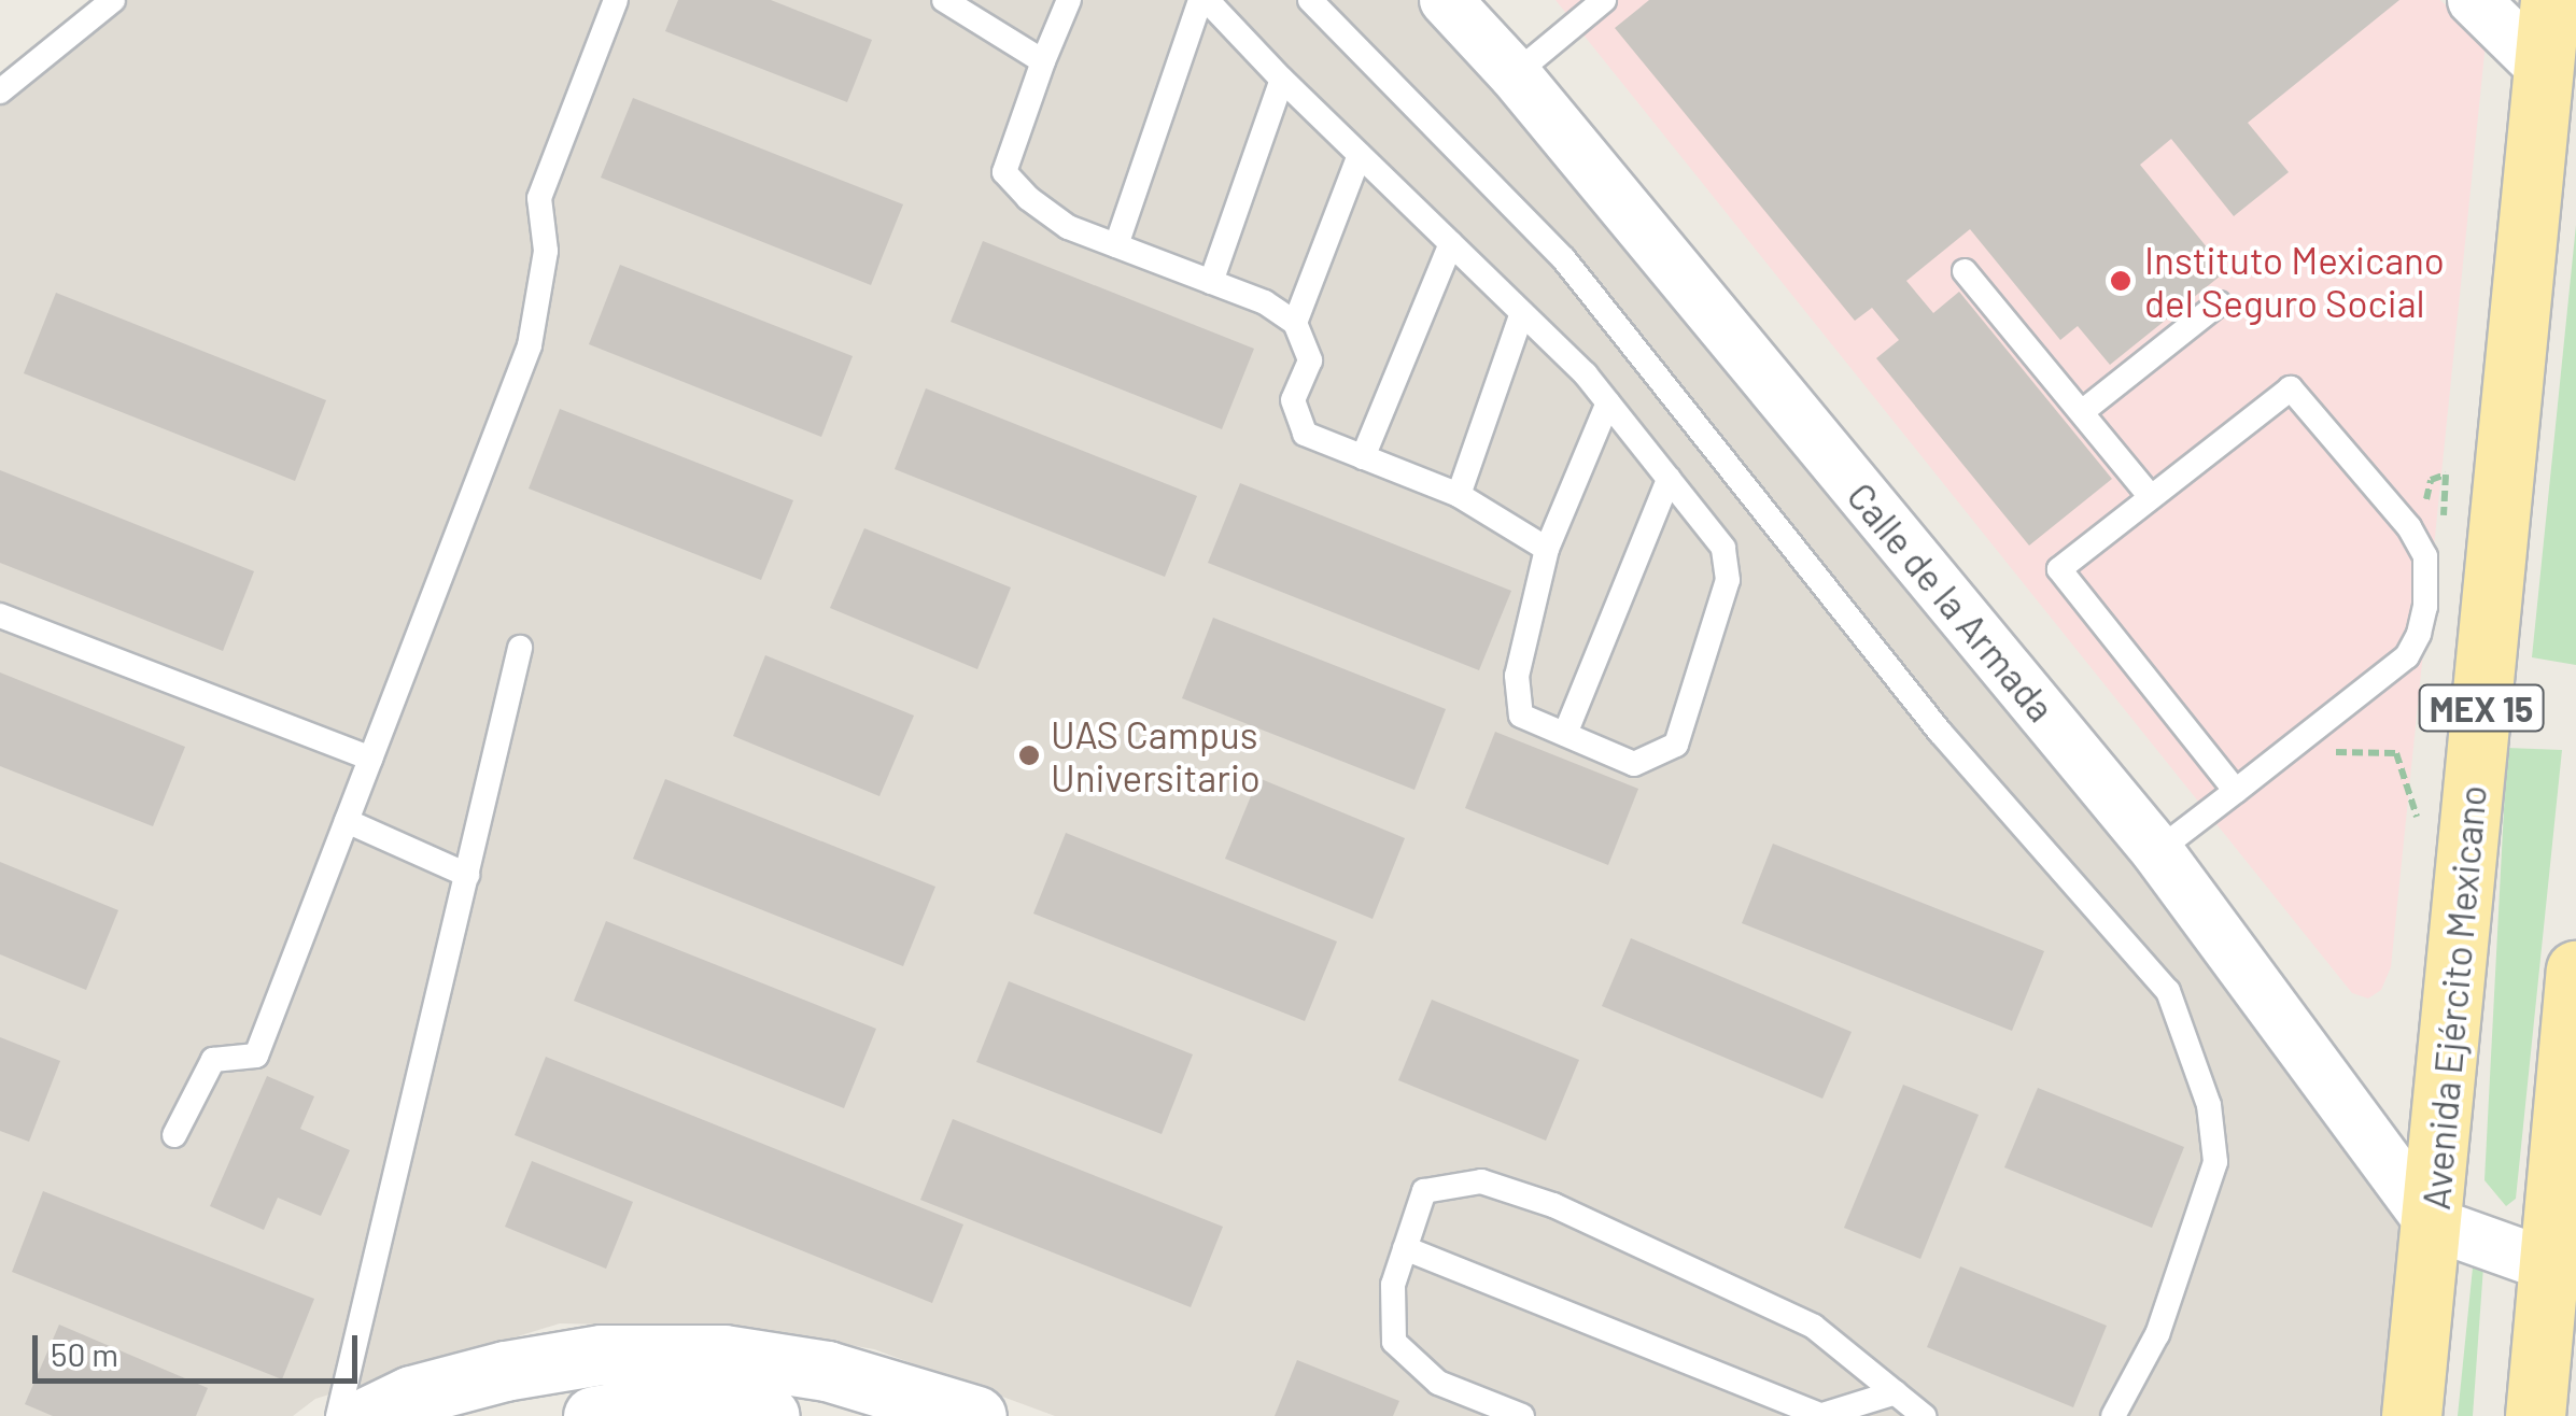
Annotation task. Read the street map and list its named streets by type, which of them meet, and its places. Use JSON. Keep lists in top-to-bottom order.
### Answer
{
  "streets": {
    "main road": ["MEX 15", "Avenida Ejército Mexicano"],
    "street": ["Calle de la Armada"]
  },
  "crossings": [
    ["Calle de la Armada", "Avenida Ejército Mexicano"]
  ],
  "places": ["Instituto Mexicano del Seguro Social", "UAS Campus Universitario"],
  "scale_bar": "50 m"
}
